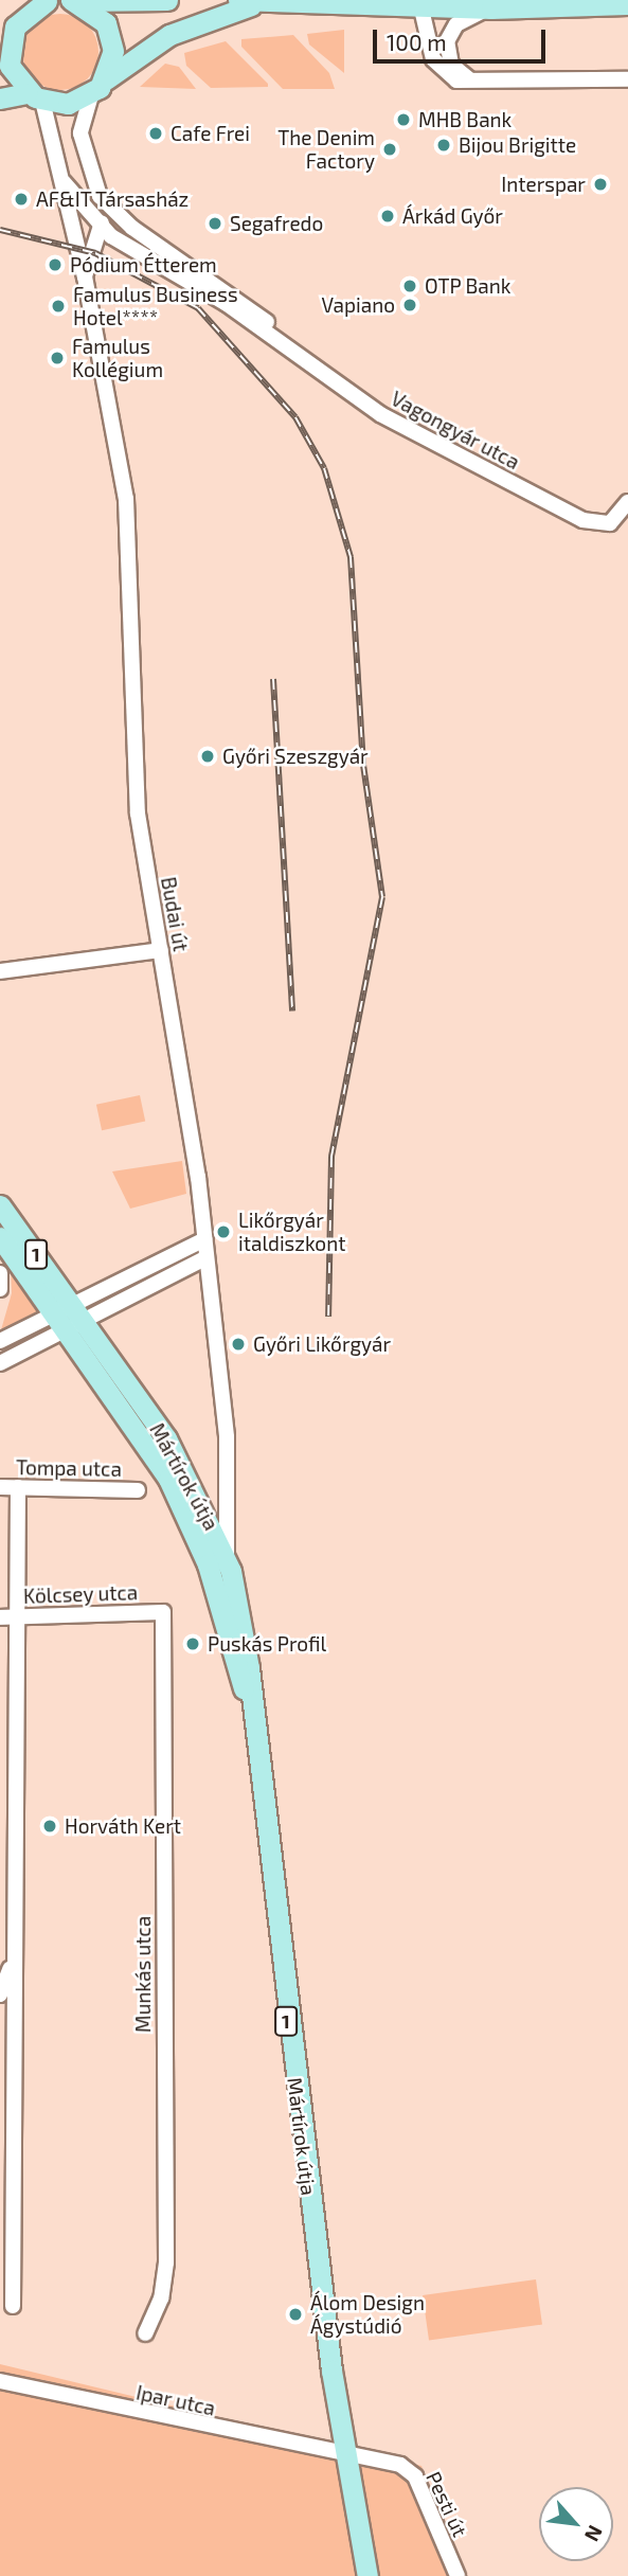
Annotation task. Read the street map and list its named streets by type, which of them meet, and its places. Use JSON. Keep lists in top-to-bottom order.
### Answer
{
  "streets": {
    "main road": ["1", "Mártírok útja"],
    "street": [
      "Vagongyár utca",
      "Budai út",
      "Tompa utca",
      "Kölcsey utca",
      "Munkás utca",
      "Ipar utca",
      "Pesti út"
    ]
  },
  "crossings": [
    ["Vagongyár utca", "Budai út"],
    ["Budai út", "Mártírok útja"],
    ["1", "Mártírok útja"],
    ["Mártírok útja", "Ipar utca"],
    ["Mártírok útja", "Pesti út"],
    ["Kölcsey utca", "Munkás utca"],
    ["Ipar utca", "Pesti út"]
  ],
  "places": [
    "MHB Bank",
    "Cafe Frei",
    "Bijou Brigitte",
    "The Denim Factory",
    "Interspar",
    "AF&IT Társasház",
    "Árkád Győr",
    "Segafredo",
    "Pódium Étterem",
    "OTP Bank",
    "Vapiano",
    "Famulus Business Hotel****",
    "Famulus Kollégium",
    "Győri Szeszgyár",
    "Likőrgyár italdiszkont",
    "Győri Likőrgyár",
    "Puskás Profil",
    "Horváth Kert",
    "Álom Design Ágystúdió"
  ],
  "scale_bar": "100 m",
  "north": "bottom right"
}
